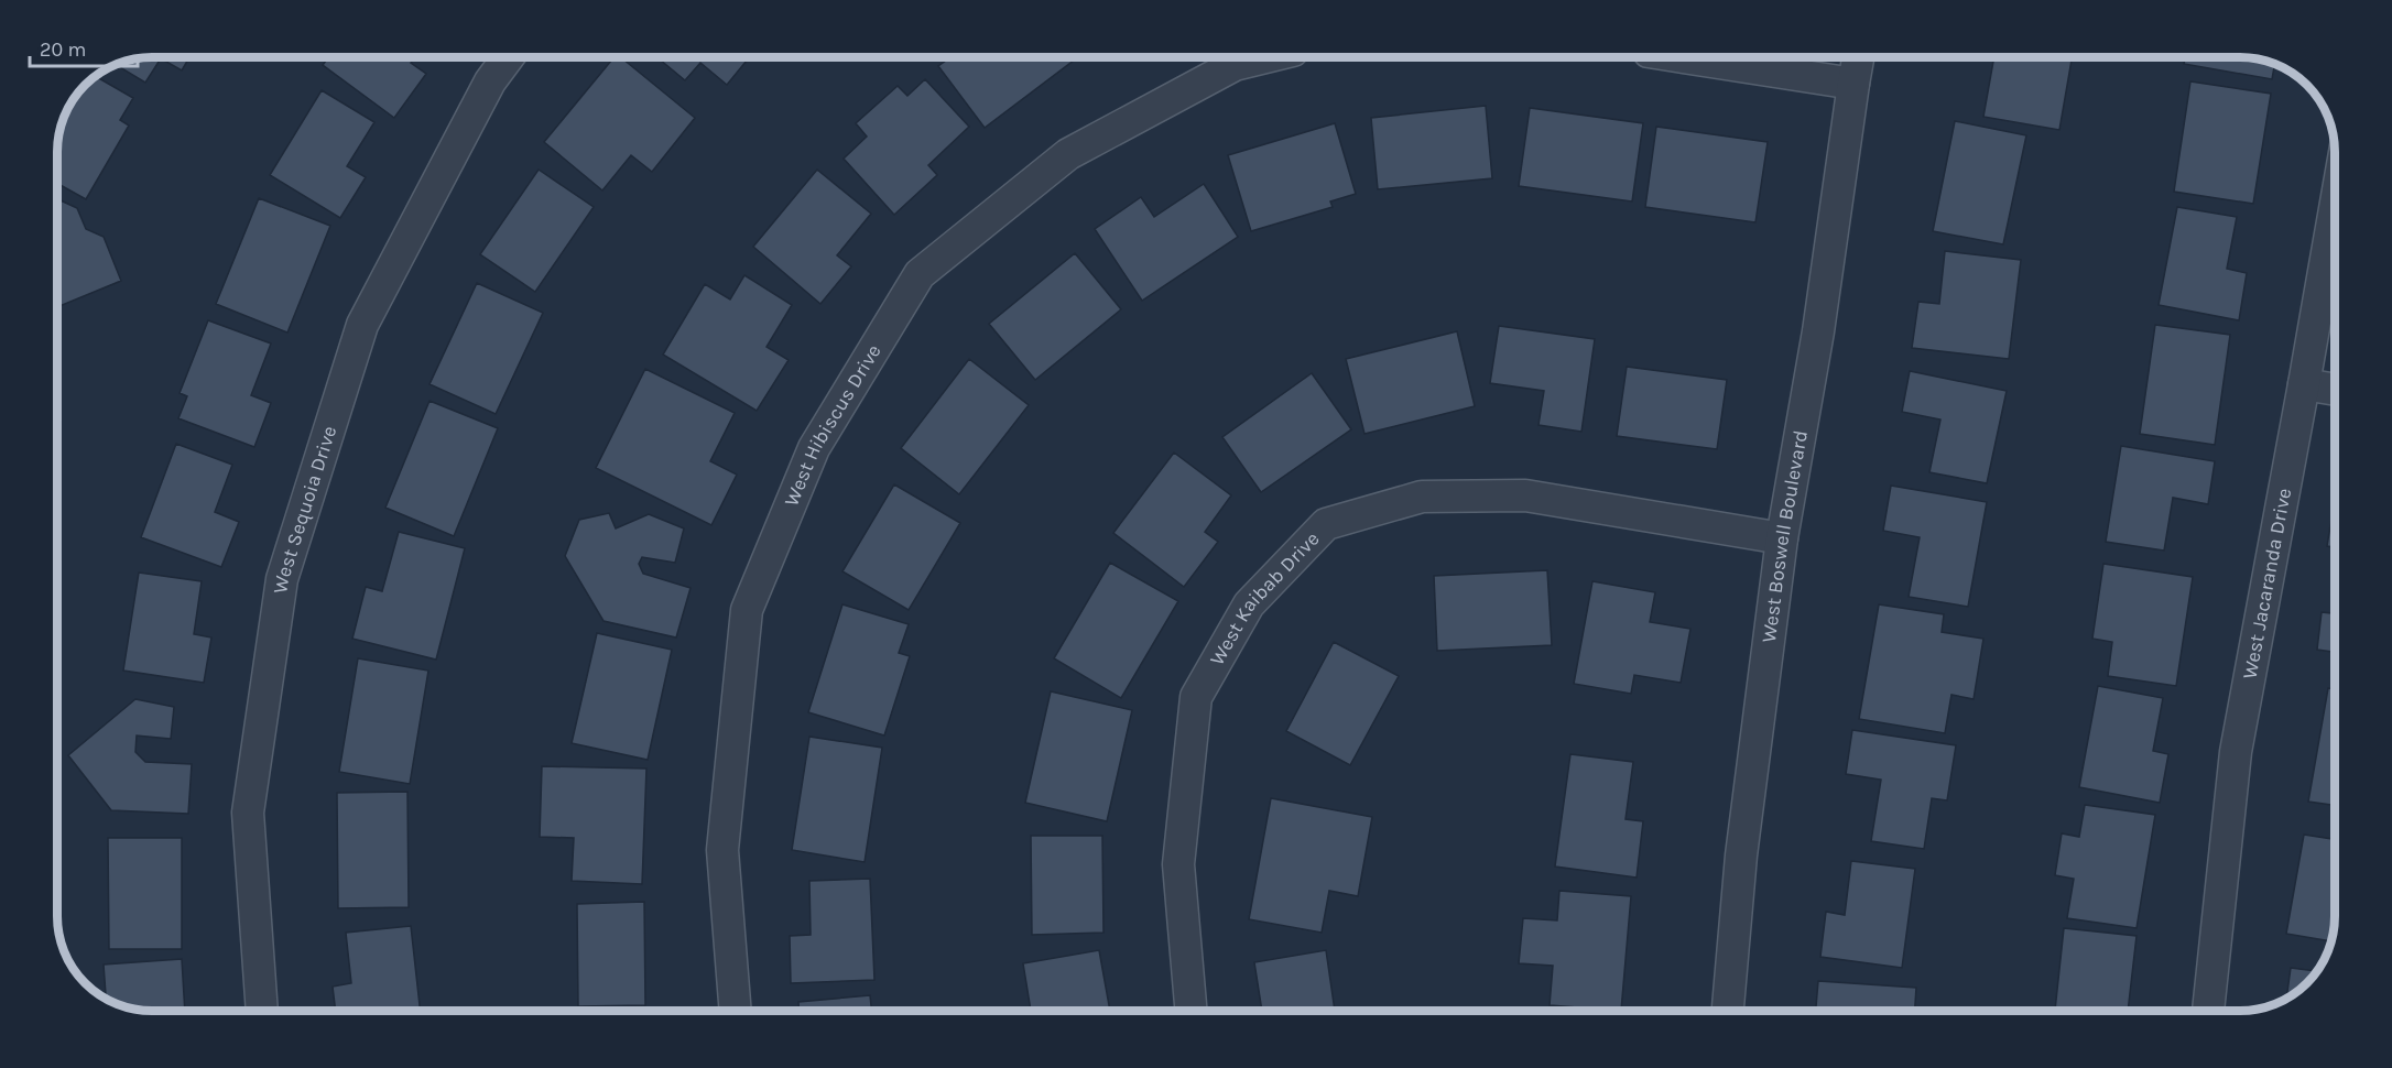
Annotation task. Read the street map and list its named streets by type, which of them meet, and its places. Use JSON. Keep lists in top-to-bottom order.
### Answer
{
  "streets": {
    "street": [
      "West Hibiscus Drive",
      "West Sequoia Drive",
      "West Boswell Boulevard",
      "West Jacaranda Drive",
      "West Kaibab Drive"
    ]
  },
  "crossings": [
    ["West Boswell Boulevard", "West Kaibab Drive"]
  ],
  "scale_bar": "20 m"
}
